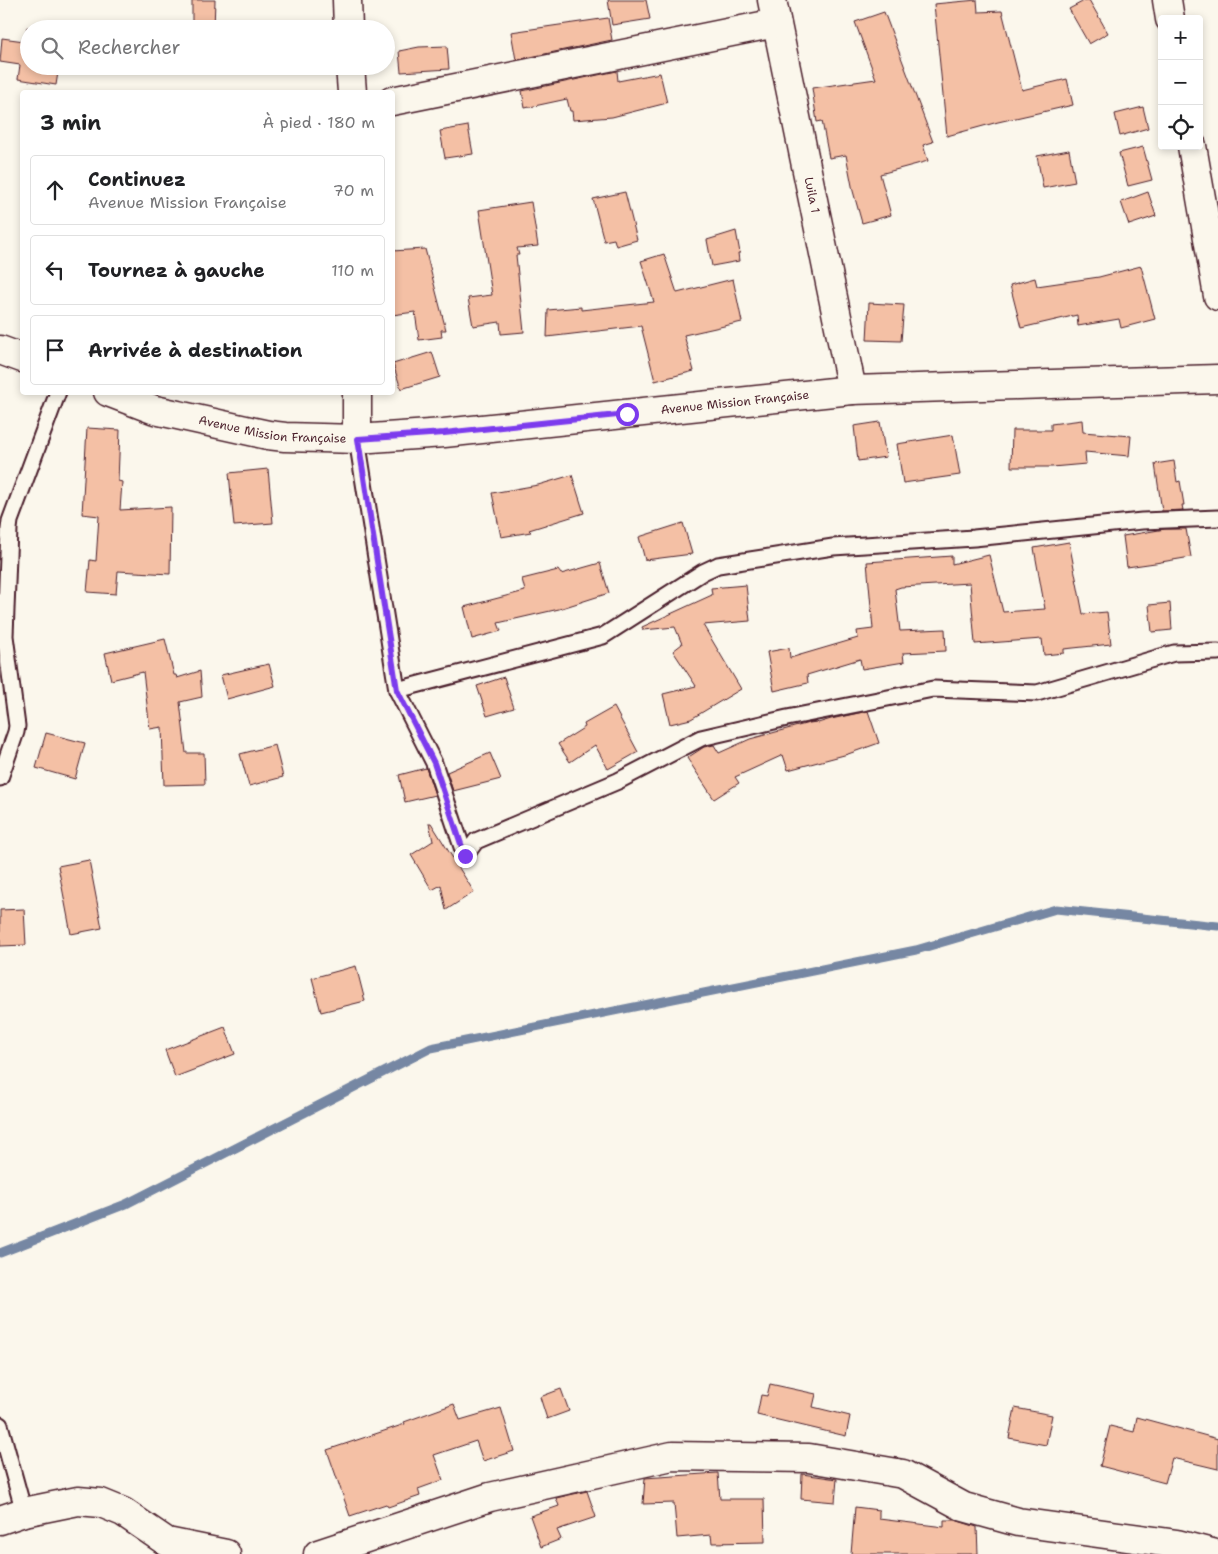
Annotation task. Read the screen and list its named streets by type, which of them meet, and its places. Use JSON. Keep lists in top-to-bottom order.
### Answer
{
  "streets": {
    "street": ["Luila 1", "Avenue Mission Française"]
  },
  "crossings": [
    ["Luila 1", "Avenue Mission Française"]
  ],
  "page": {
    "map_buttons": ["+", "−"],
    "search": "Rechercher",
    "heading": ["3 min", "À pied · 180 m"],
    "list": [
      ["Continuez", "Avenue Mission Française", "70 m"],
      ["Tournez à gauche", "110 m"],
      "Arrivée à destination"
    ]
  }
}
